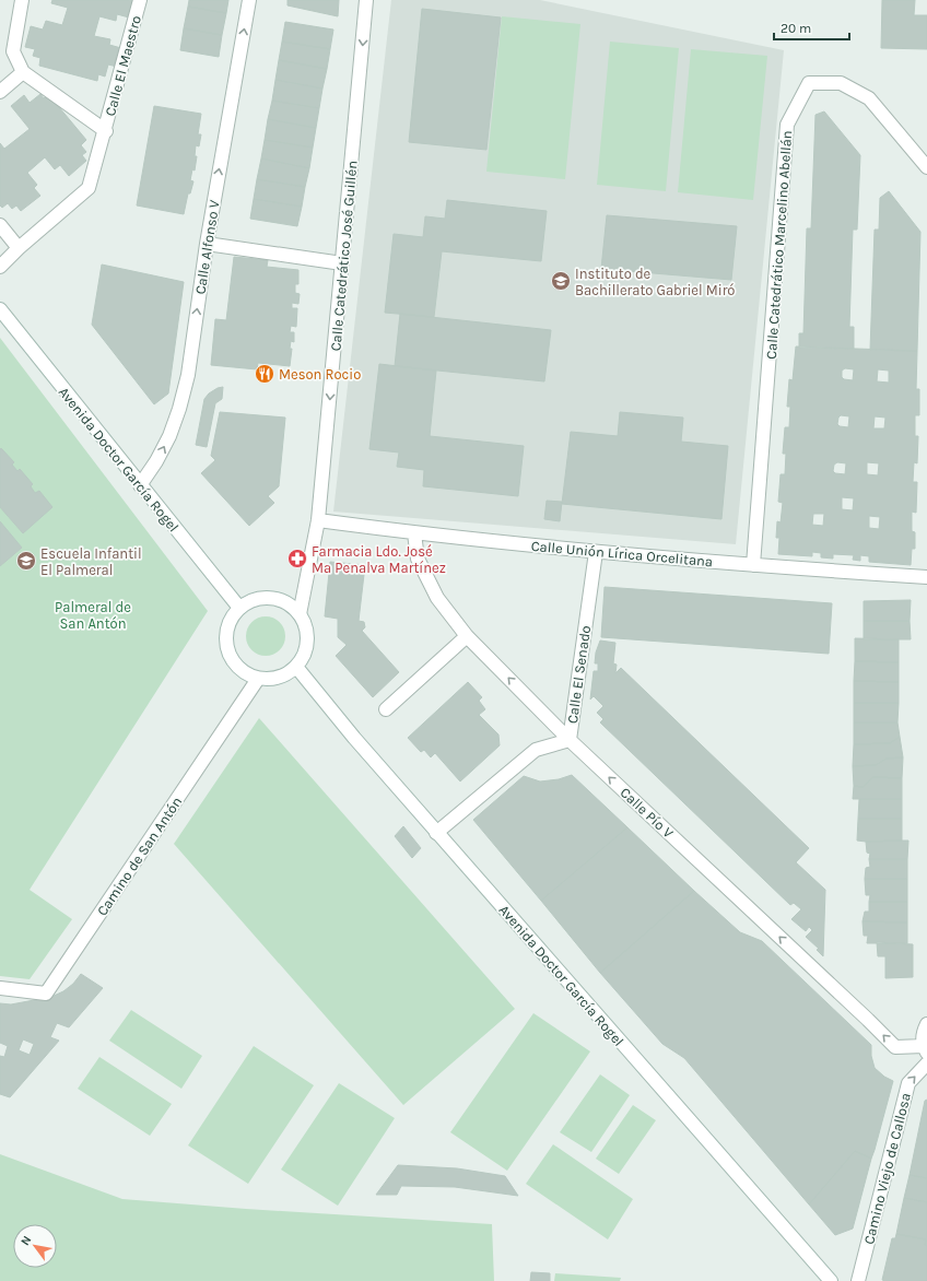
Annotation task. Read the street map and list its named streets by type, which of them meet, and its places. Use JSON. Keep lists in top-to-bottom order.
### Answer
{
  "streets": {
    "street": [
      "Calle El Maestro",
      "Calle Catedrático Marcelino Abellán",
      "Calle Alfonso V",
      "Calle Catedrático José Guillén",
      "Avenida Doctor García Rogel",
      "Calle Unión Lírica Orcelitana",
      "Calle El Senado",
      "Calle Pío V",
      "Camino de San Antón",
      "Camino Viejo de Callosa"
    ]
  },
  "crossings": [
    ["Calle Catedrático Marcelino Abellán", "Calle Unión Lírica Orcelitana"],
    ["Calle Alfonso V", "Avenida Doctor García Rogel"],
    ["Calle Catedrático José Guillén", "Avenida Doctor García Rogel"],
    ["Calle Catedrático José Guillén", "Calle Unión Lírica Orcelitana"],
    ["Calle Catedrático José Guillén", "Camino de San Antón"],
    ["Avenida Doctor García Rogel", "Calle El Senado"],
    ["Avenida Doctor García Rogel", "Camino de San Antón"],
    ["Calle Unión Lírica Orcelitana", "Calle El Senado"],
    ["Calle Unión Lírica Orcelitana", "Calle Pío V"],
    ["Calle El Senado", "Calle Pío V"]
  ],
  "one_way": [
    "Calle Alfonso V",
    "Calle Catedrático José Guillén",
    "Calle Pío V",
    "Camino Viejo de Callosa"
  ],
  "parks": ["Palmeral de San Antón"],
  "places": {
    "school or university": ["Instituto de Bachillerato Gabriel Miró", "Escuela Infantil El Palmeral"],
    "restaurant": ["Meson Rocio"],
    "pharmacy": ["Farmacia Ldo. José Mª Penalva Martínez"]
  },
  "scale_bar": "20 m",
  "north": "top left"
}
